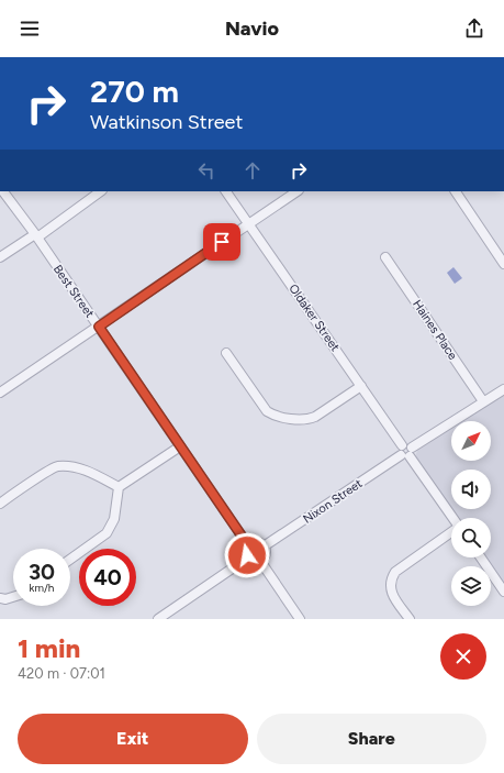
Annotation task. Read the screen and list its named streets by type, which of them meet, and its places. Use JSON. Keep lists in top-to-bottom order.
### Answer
{
  "streets": {
    "street": [
      "Best Street",
      "Oldaker Street",
      "Haines Place",
      "Nixon Street"
    ]
  },
  "crossings": [
    ["Best Street", "Nixon Street"],
    ["Oldaker Street", "Nixon Street"],
    ["Haines Place", "Nixon Street"]
  ],
  "north": "top right",
  "page": {
    "header": "Navio",
    "turn": ["270 m", "Watkinson Street"],
    "speed": "30 km/h",
    "limit": "40",
    "heading": ["1 min", "420 m · 07:01"],
    "buttons": ["Exit", "Share"]
  }
}
